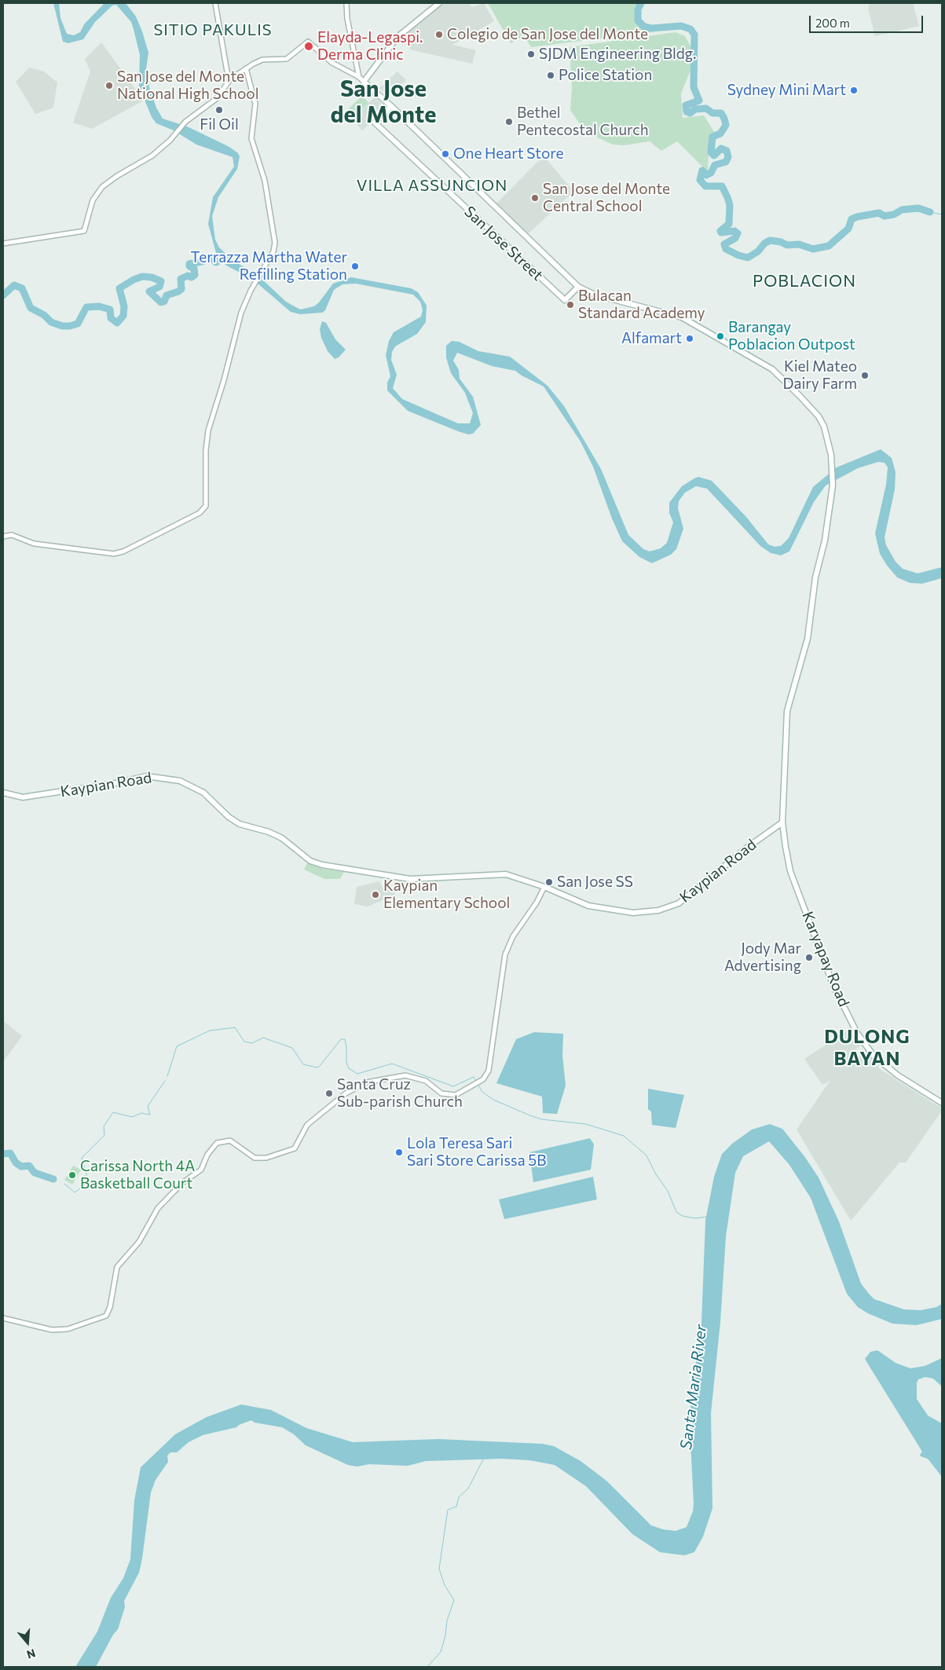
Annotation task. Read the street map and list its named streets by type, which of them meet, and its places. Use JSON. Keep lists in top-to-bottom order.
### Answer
{
  "streets": {
    "main road": ["San Jose Street", "Kaypian Road", "Karyapay Road"]
  },
  "crossings": [
    ["San Jose Street", "Karyapay Road"],
    ["Kaypian Road", "Karyapay Road"]
  ],
  "districts": [
    "SITIO PAKULIS",
    "San Jose del Monte",
    "VILLA ASSUNCION",
    "POBLACION",
    "DULONG BAYAN"
  ],
  "water": ["Santa Maria River"],
  "places": [
    "Colegio de San Jose del Monte",
    "Elayda-Legaspi. Derma Clinic",
    "SJDM Engineering Bldg.",
    "Police Station",
    "San Jose del Monte National High School",
    "Sydney Mini Mart",
    "Fil Oil",
    "Bethel Pentecostal Church",
    "One Heart Store",
    "San Jose del Monte Central School",
    "Terrazza Martha Water Refilling Station",
    "Bulacan Standard Academy",
    "Barangay Poblacion Outpost",
    "Alfamart",
    "Kiel Mateo Dairy Farm",
    "San Jose SS",
    "Kaypian Elementary School",
    "Jody Mar Advertising",
    "Santa Cruz Sub-parish Church",
    "Lola Teresa Sari Sari Store Carissa 5B",
    "Carissa North 4A Basketball Court"
  ],
  "scale_bar": "200 m",
  "north": "bottom"
}
